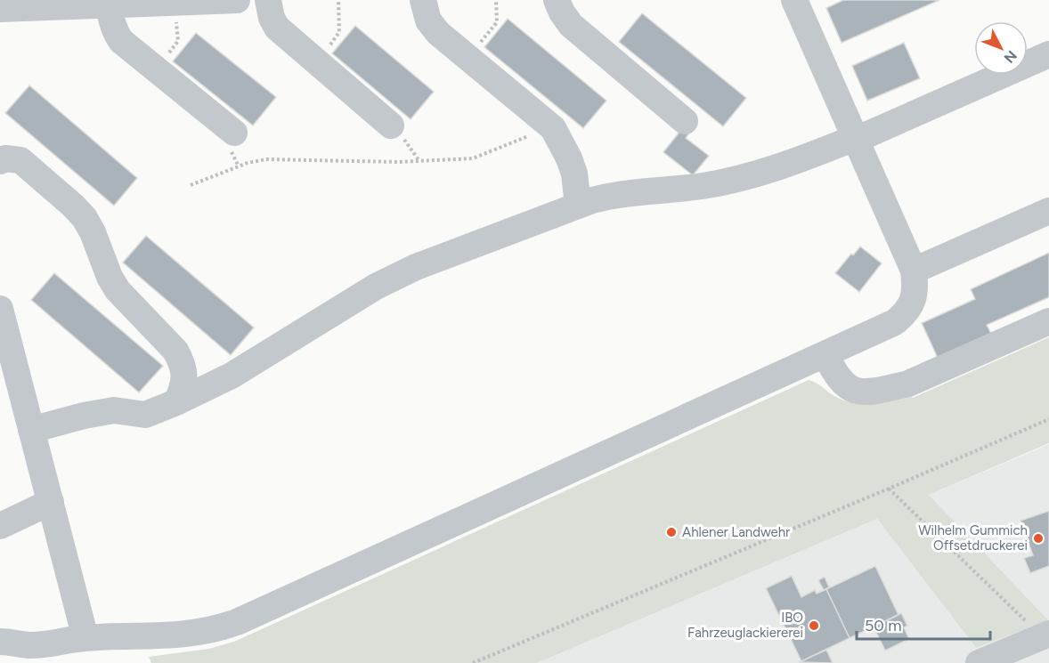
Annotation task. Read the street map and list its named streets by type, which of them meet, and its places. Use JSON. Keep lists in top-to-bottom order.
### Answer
{
  "places": ["Ahlener Landwehr", "Wilhelm Gummich Offsetdruckerei", "IBO Fahrzeuglackiererei"],
  "scale_bar": "50 m",
  "north": "bottom right"
}
